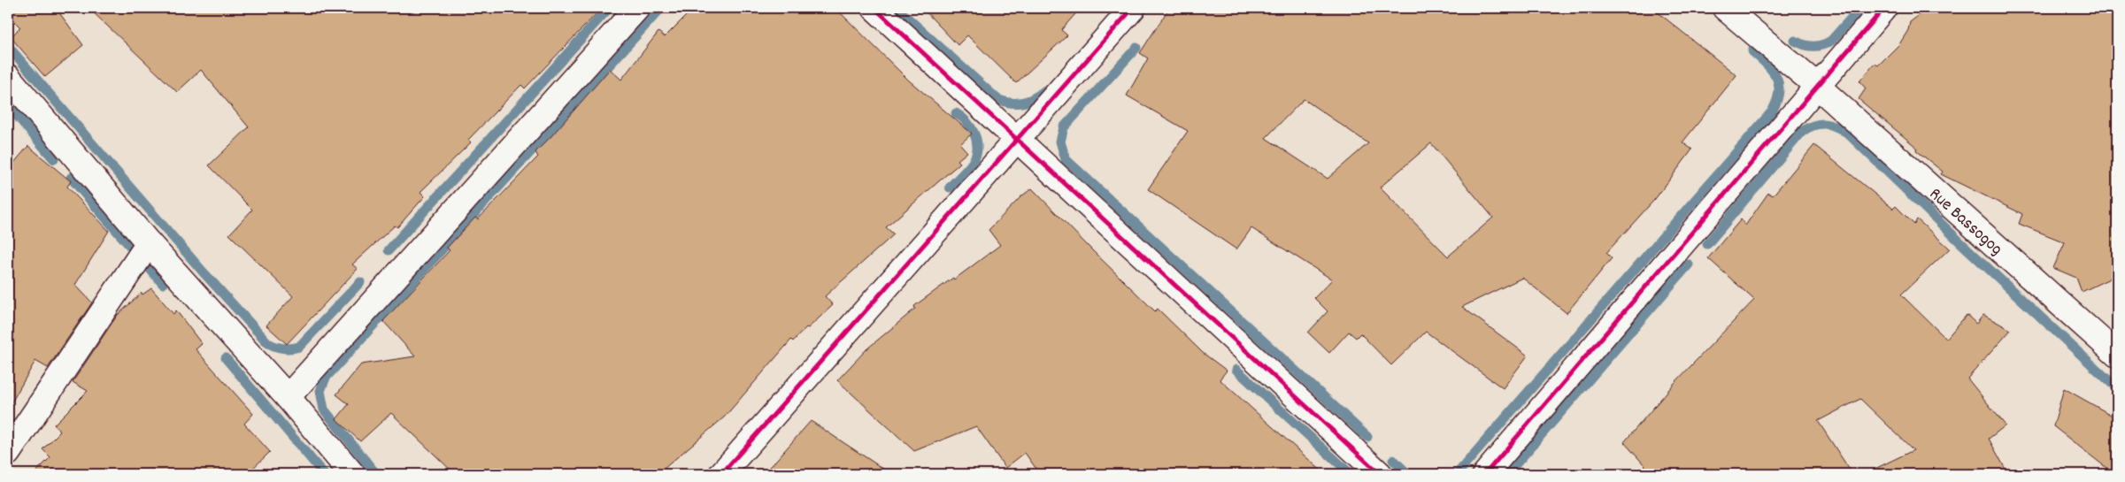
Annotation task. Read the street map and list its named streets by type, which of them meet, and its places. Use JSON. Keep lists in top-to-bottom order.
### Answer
{
  "streets": {
    "street": ["Rue Bassogog"]
  }
}
